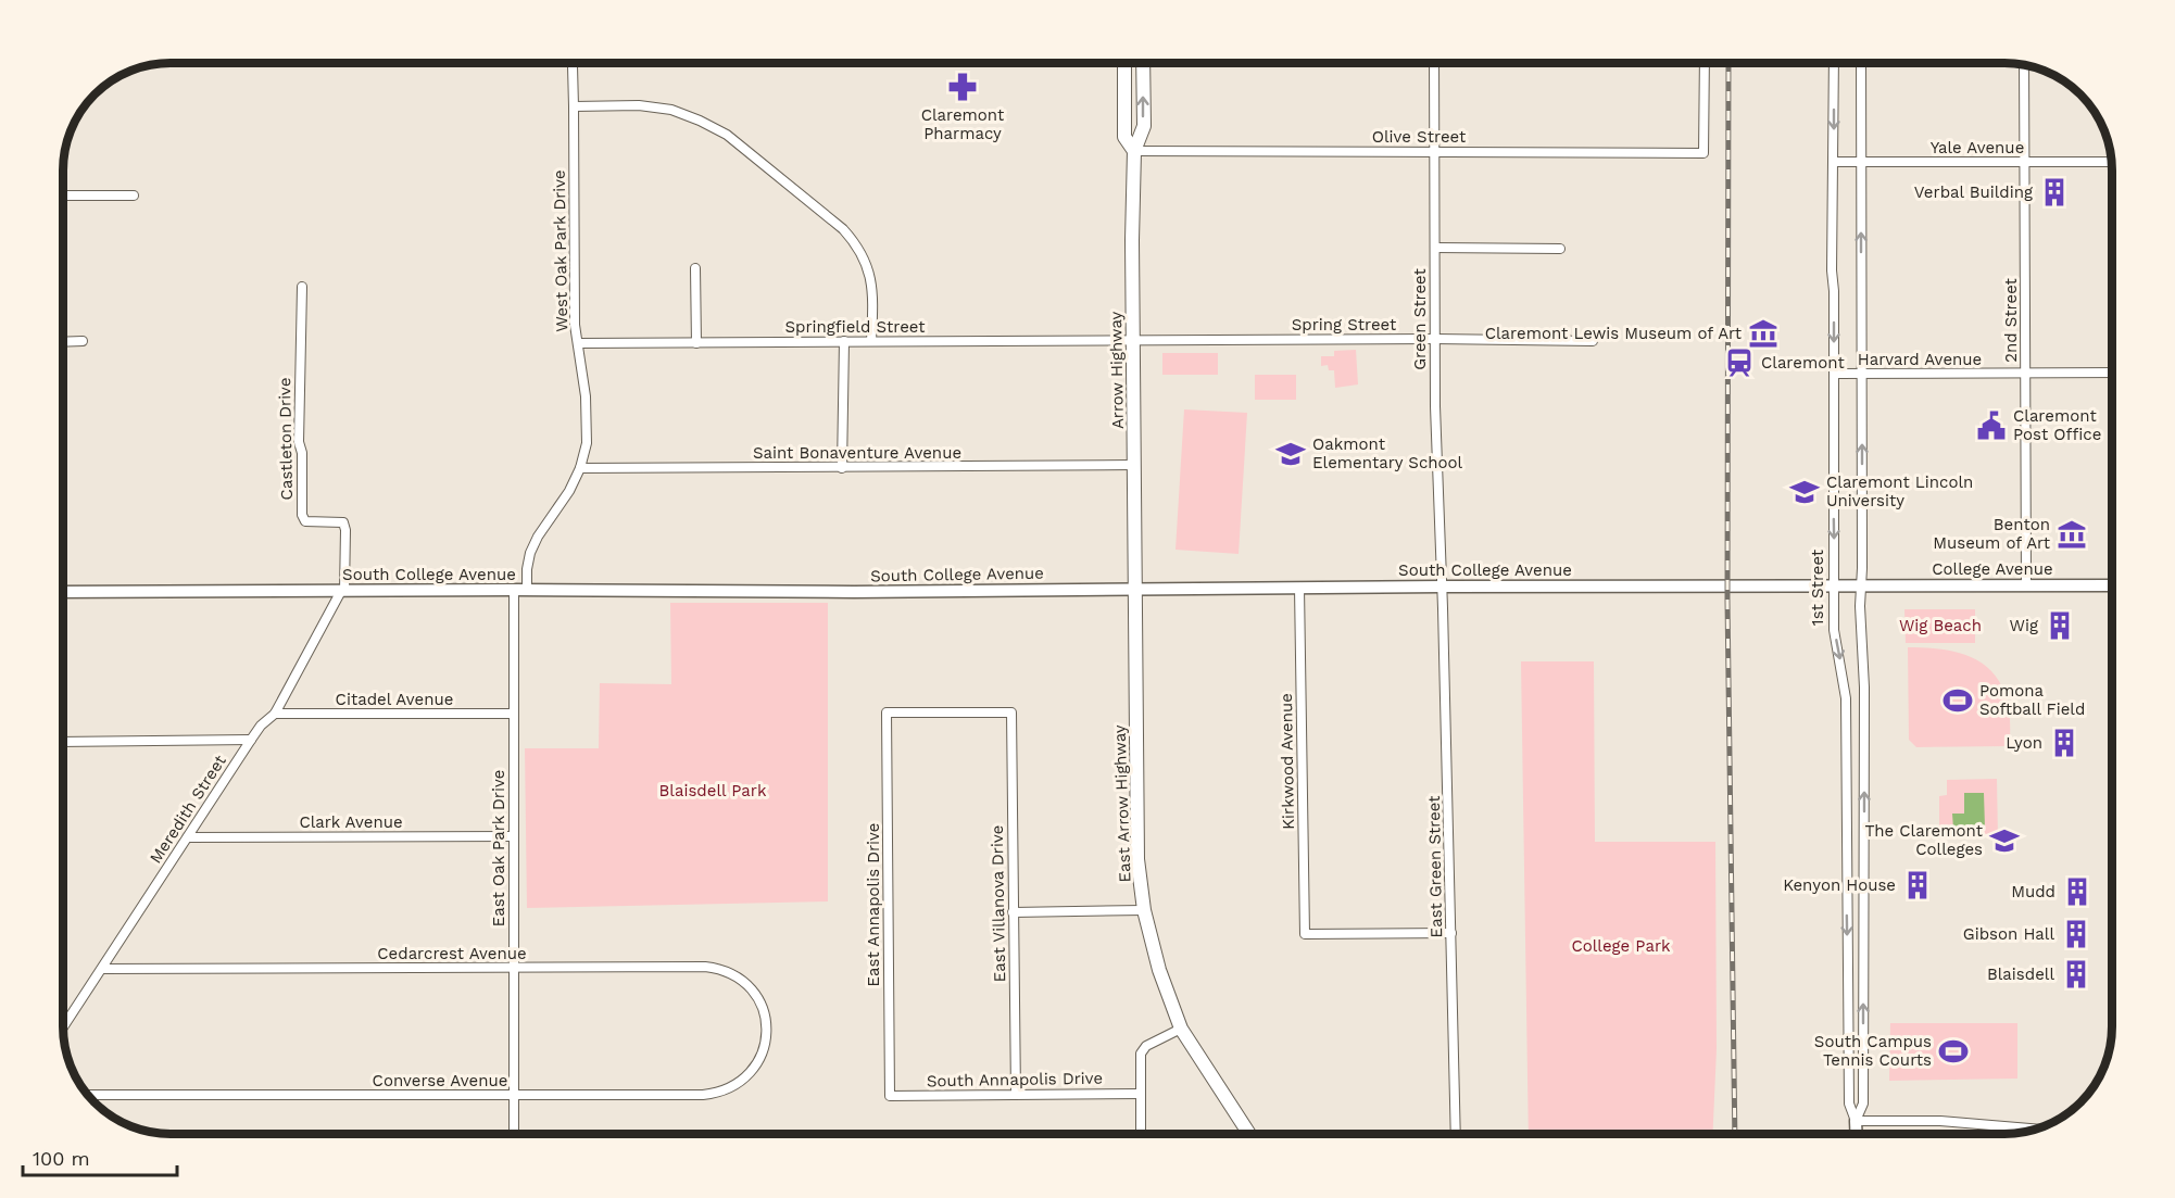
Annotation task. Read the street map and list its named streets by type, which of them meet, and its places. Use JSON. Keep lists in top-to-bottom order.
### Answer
{
  "streets": {
    "main road": ["Arrow Highway", "East Arrow Highway"],
    "street": [
      "Olive Street",
      "Yale Avenue",
      "West Oak Park Drive",
      "Green Street",
      "2nd Street",
      "Spring Street",
      "Springfield Street",
      "Harvard Avenue",
      "Castleton Drive",
      "Saint Bonaventure Avenue",
      "College Avenue",
      "South College Avenue",
      "1st Street",
      "Citadel Avenue",
      "Kirkwood Avenue",
      "Meredith Street",
      "Clark Avenue",
      "East Oak Park Drive",
      "East Green Street",
      "East Villanova Drive",
      "East Annapolis Drive",
      "Cedarcrest Avenue",
      "South Annapolis Drive",
      "Converse Avenue"
    ]
  },
  "crossings": [
    ["Olive Street", "Green Street"],
    ["Olive Street", "Arrow Highway"],
    ["Yale Avenue", "2nd Street"],
    ["Yale Avenue", "1st Street"],
    ["West Oak Park Drive", "Springfield Street"],
    ["West Oak Park Drive", "Saint Bonaventure Avenue"],
    ["West Oak Park Drive", "South College Avenue"],
    ["Green Street", "Spring Street"],
    ["Green Street", "South College Avenue"],
    ["Green Street", "East Green Street"],
    ["2nd Street", "Harvard Avenue"],
    ["2nd Street", "College Avenue"],
    ["Spring Street", "Springfield Street"],
    ["Spring Street", "Arrow Highway"],
    ["Springfield Street", "Arrow Highway"],
    ["Harvard Avenue", "1st Street"],
    ["Arrow Highway", "Saint Bonaventure Avenue"],
    ["Arrow Highway", "South College Avenue"],
    ["Arrow Highway", "East Arrow Highway"],
    ["Castleton Drive", "South College Avenue"],
    ["Castleton Drive", "Meredith Street"],
    ["College Avenue", "South College Avenue"],
    ["College Avenue", "1st Street"],
    ["South College Avenue", "1st Street"],
    ["South College Avenue", "Kirkwood Avenue"],
    ["South College Avenue", "East Arrow Highway"],
    ["South College Avenue", "Meredith Street"],
    ["South College Avenue", "East Oak Park Drive"],
    ["South College Avenue", "East Green Street"],
    ["Citadel Avenue", "Meredith Street"],
    ["Citadel Avenue", "East Oak Park Drive"],
    ["Kirkwood Avenue", "East Green Street"],
    ["Meredith Street", "Clark Avenue"],
    ["Meredith Street", "Cedarcrest Avenue"],
    ["Clark Avenue", "East Oak Park Drive"],
    ["East Oak Park Drive", "Cedarcrest Avenue"],
    ["East Oak Park Drive", "Converse Avenue"],
    ["East Villanova Drive", "East Annapolis Drive"],
    ["East Villanova Drive", "South Annapolis Drive"],
    ["East Annapolis Drive", "South Annapolis Drive"],
    ["Cedarcrest Avenue", "Converse Avenue"]
  ],
  "parks": ["Wig Beach", "Blaisdell Park", "College Park"],
  "places": {
    "pharmacy": ["Claremont Pharmacy"],
    "building": [
      "Verbal Building",
      "Wig",
      "Lyon",
      "Kenyon House",
      "Mudd",
      "Gibson Hall",
      "Blaisdell"
    ],
    "museum": ["Claremont Lewis Museum of Art", "Benton Museum of Art"],
    "station": ["Claremont"],
    "public building": ["Claremont Post Office"],
    "school or university": ["Oakmont Elementary School", "Claremont Lincoln University", "The Claremont Colleges"],
    "sports": ["Pomona Softball Field", "South Campus Tennis Courts"]
  },
  "scale_bar": "100 m"
}
